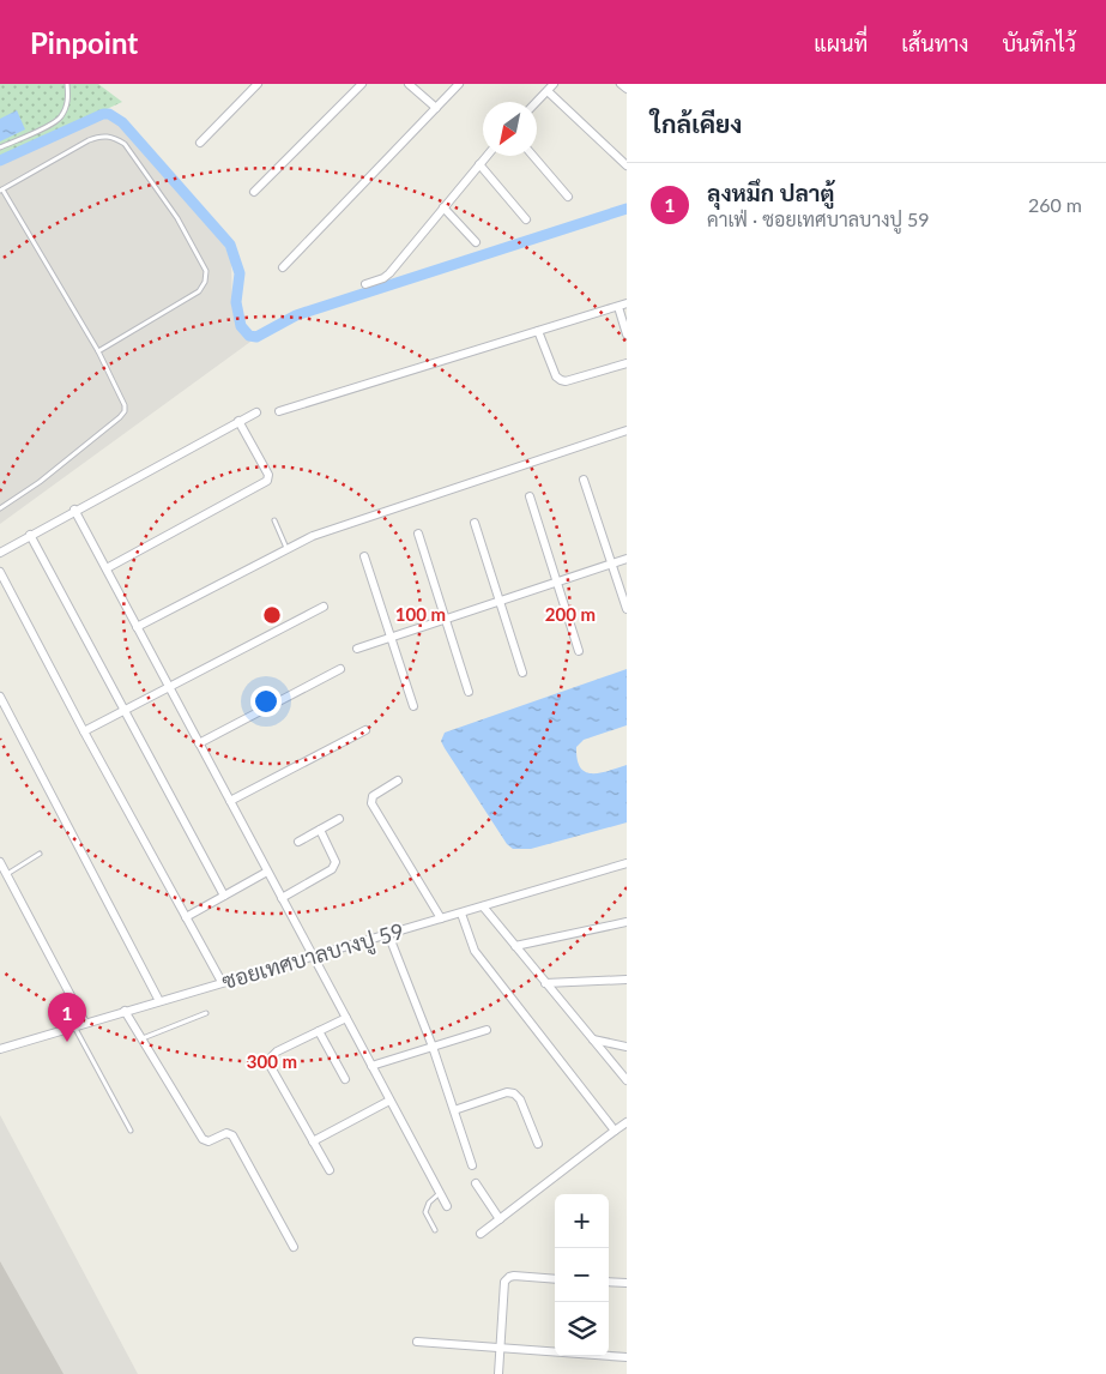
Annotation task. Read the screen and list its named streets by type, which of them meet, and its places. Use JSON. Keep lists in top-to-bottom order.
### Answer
{
  "streets": {
    "street": ["ซอยเทศบาลบางปู 59"]
  },
  "north": "bottom left",
  "page": {
    "header": "Pinpoint",
    "nav": ["แผนที่", "เส้นทาง", "บันทึกไว้"],
    "heading": "ใกล้เคียง",
    "list": [
      {
        "mark": "1",
        "name": "ลุงหมึก ปลาตู้",
        "note": "คาเฟ่ · ซอยเทศบาลบางปู 59",
        "value": "260 m"
      }
    ],
    "pins": "1",
    "map_buttons": ["+", "−"]
  },
  "rings": ["100 m", "200 m", "300 m"]
}
